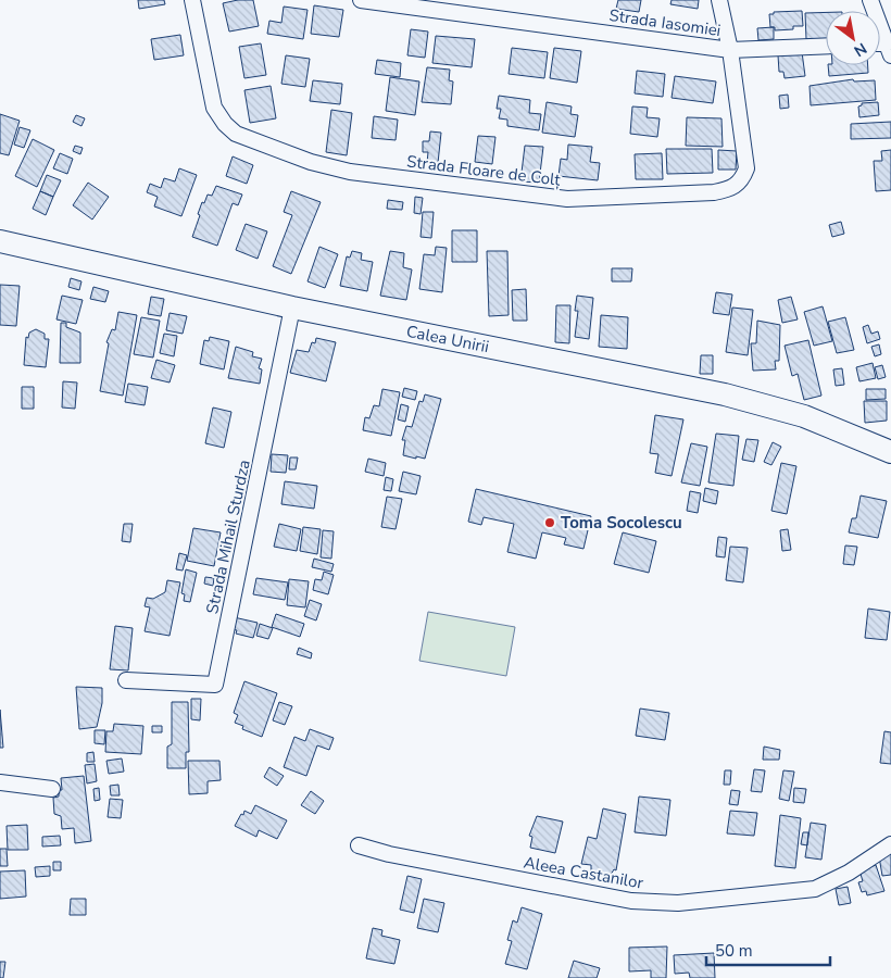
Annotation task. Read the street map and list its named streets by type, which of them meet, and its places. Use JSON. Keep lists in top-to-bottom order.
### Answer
{
  "streets": {
    "main road": ["Calea Unirii"],
    "street": [
      "Strada Iasomiei",
      "Strada Floare de Colț",
      "Strada Mihail Sturdza",
      "Aleea Castanilor"
    ]
  },
  "crossings": [
    ["Strada Iasomiei", "Strada Floare de Colț"],
    ["Calea Unirii", "Strada Mihail Sturdza"]
  ],
  "places": ["Toma Socolescu"],
  "scale_bar": "50 m",
  "north": "bottom right"
}
